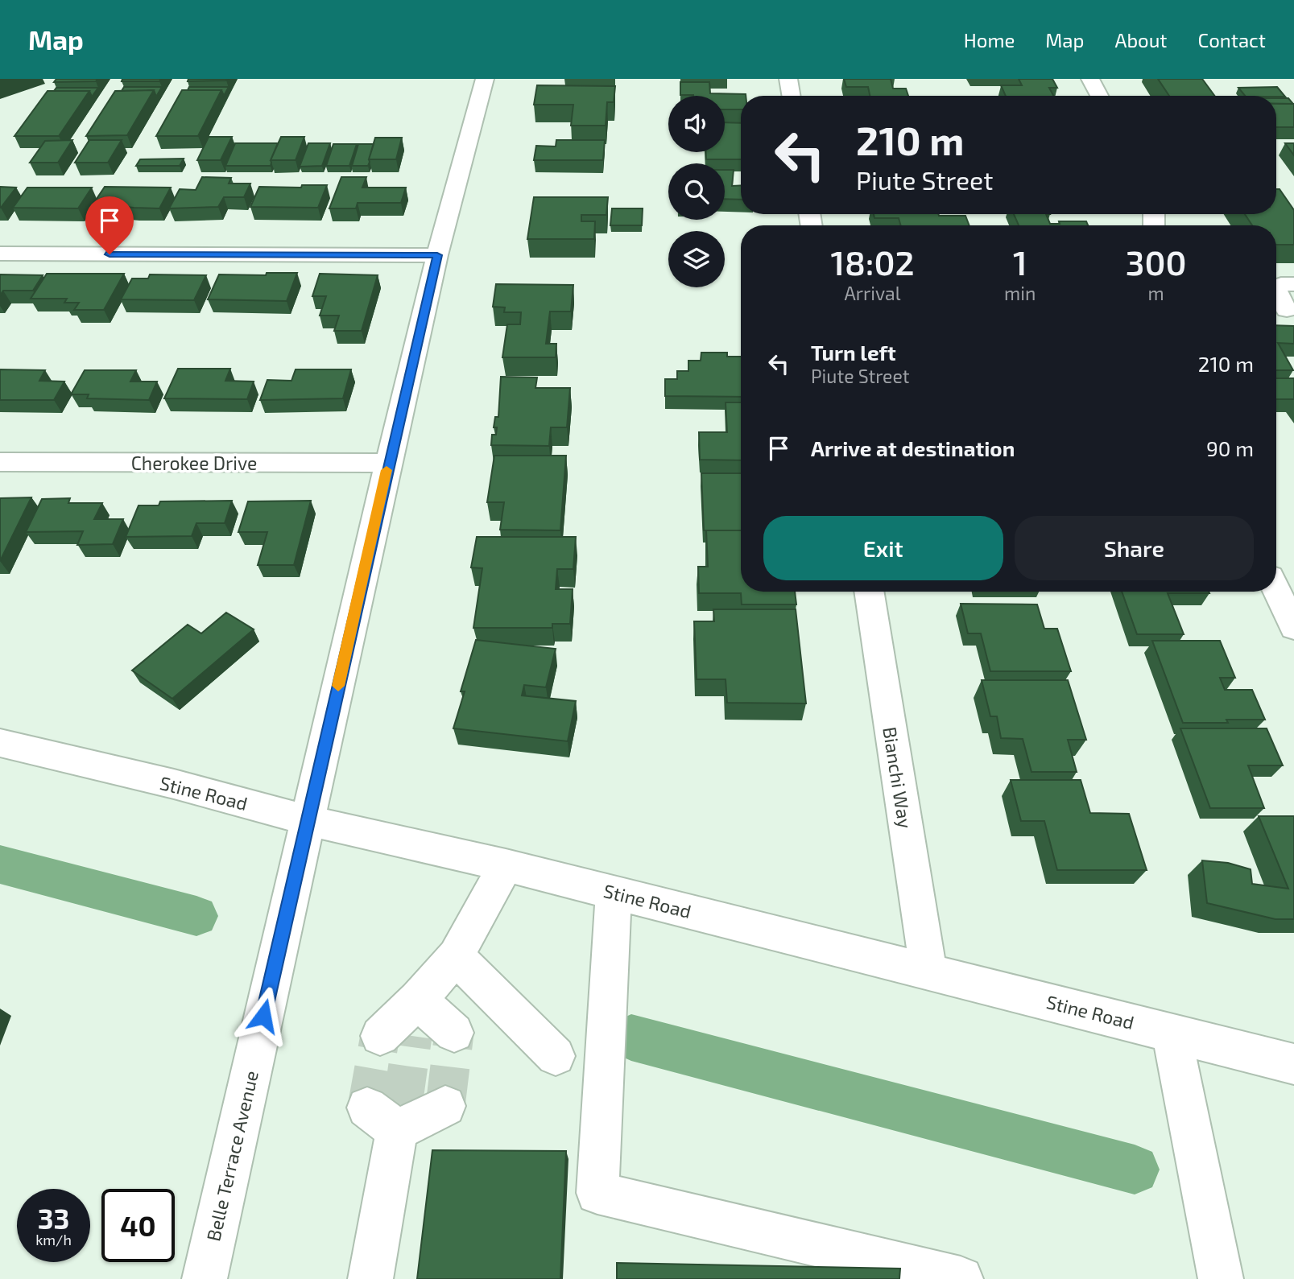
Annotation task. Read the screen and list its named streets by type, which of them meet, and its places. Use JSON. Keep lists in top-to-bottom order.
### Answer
{
  "streets": {
    "street": [
      "Cherokee Drive",
      "Bianchi Way",
      "Stine Road",
      "Belle Terrace Avenue"
    ]
  },
  "crossings": [
    ["Cherokee Drive", "Belle Terrace Avenue"],
    ["Bianchi Way", "Stine Road"],
    ["Stine Road", "Belle Terrace Avenue"]
  ],
  "page": {
    "header": "Map",
    "nav": [
      "Home",
      "Map",
      "About",
      "Contact"
    ],
    "turn": ["210 m", "Piute Street"],
    "eta": [
      "18:02",
      "Arrival",
      "1",
      "min",
      "300",
      "m"
    ],
    "list": [
      {
        "name": "Turn left",
        "note": "Piute Street",
        "value": "210 m"
      },
      {
        "name": "Arrive at destination",
        "value": "90 m"
      }
    ],
    "buttons": ["Exit", "Share"],
    "speed": "33 km/h",
    "limit": "40"
  }
}
